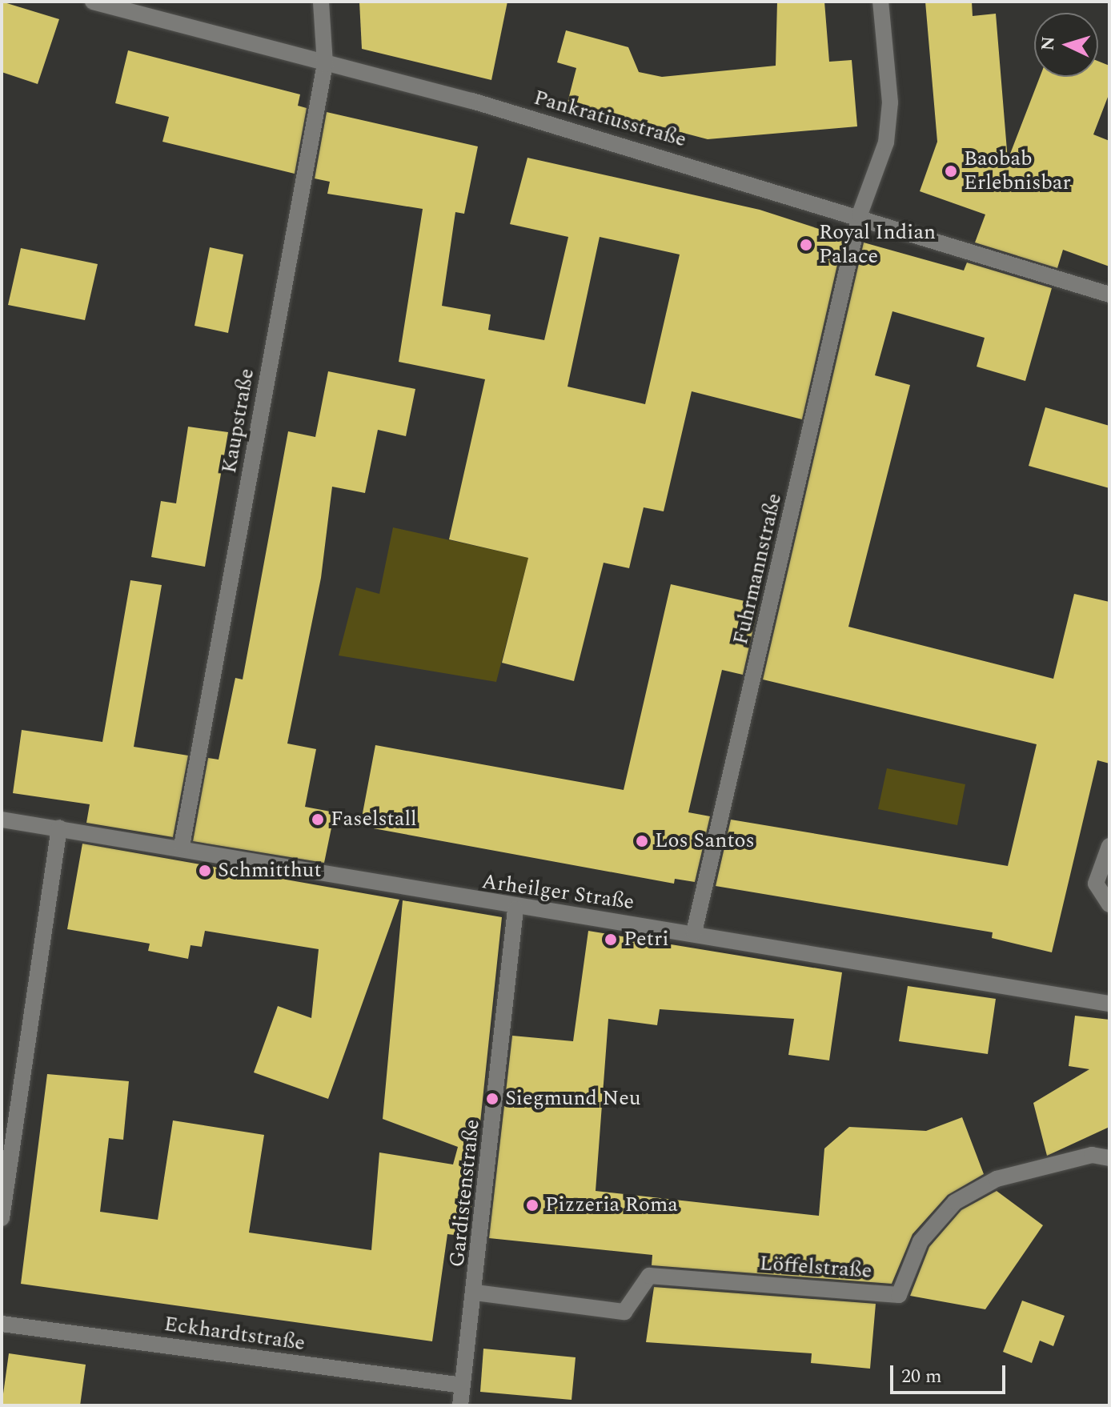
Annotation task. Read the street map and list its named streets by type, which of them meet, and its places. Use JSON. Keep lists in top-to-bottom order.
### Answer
{
  "streets": {
    "street": [
      "Pankratiusstraße",
      "Kaupstraße",
      "Fuhrmannstraße",
      "Arheilger Straße",
      "Gardistenstraße",
      "Löffelstraße",
      "Eckhardtstraße"
    ]
  },
  "crossings": [
    ["Pankratiusstraße", "Kaupstraße"],
    ["Pankratiusstraße", "Fuhrmannstraße"],
    ["Kaupstraße", "Arheilger Straße"],
    ["Fuhrmannstraße", "Arheilger Straße"],
    ["Arheilger Straße", "Gardistenstraße"],
    ["Gardistenstraße", "Löffelstraße"],
    ["Gardistenstraße", "Eckhardtstraße"]
  ],
  "places": [
    "Baobab Erlebnisbar",
    "Royal Indian Palace",
    "Faselstall",
    "Los Santos",
    "Schmitthut",
    "Petri",
    "Siegmund Neu",
    "Pizzeria Roma"
  ],
  "scale_bar": "20 m",
  "north": "left"
}
